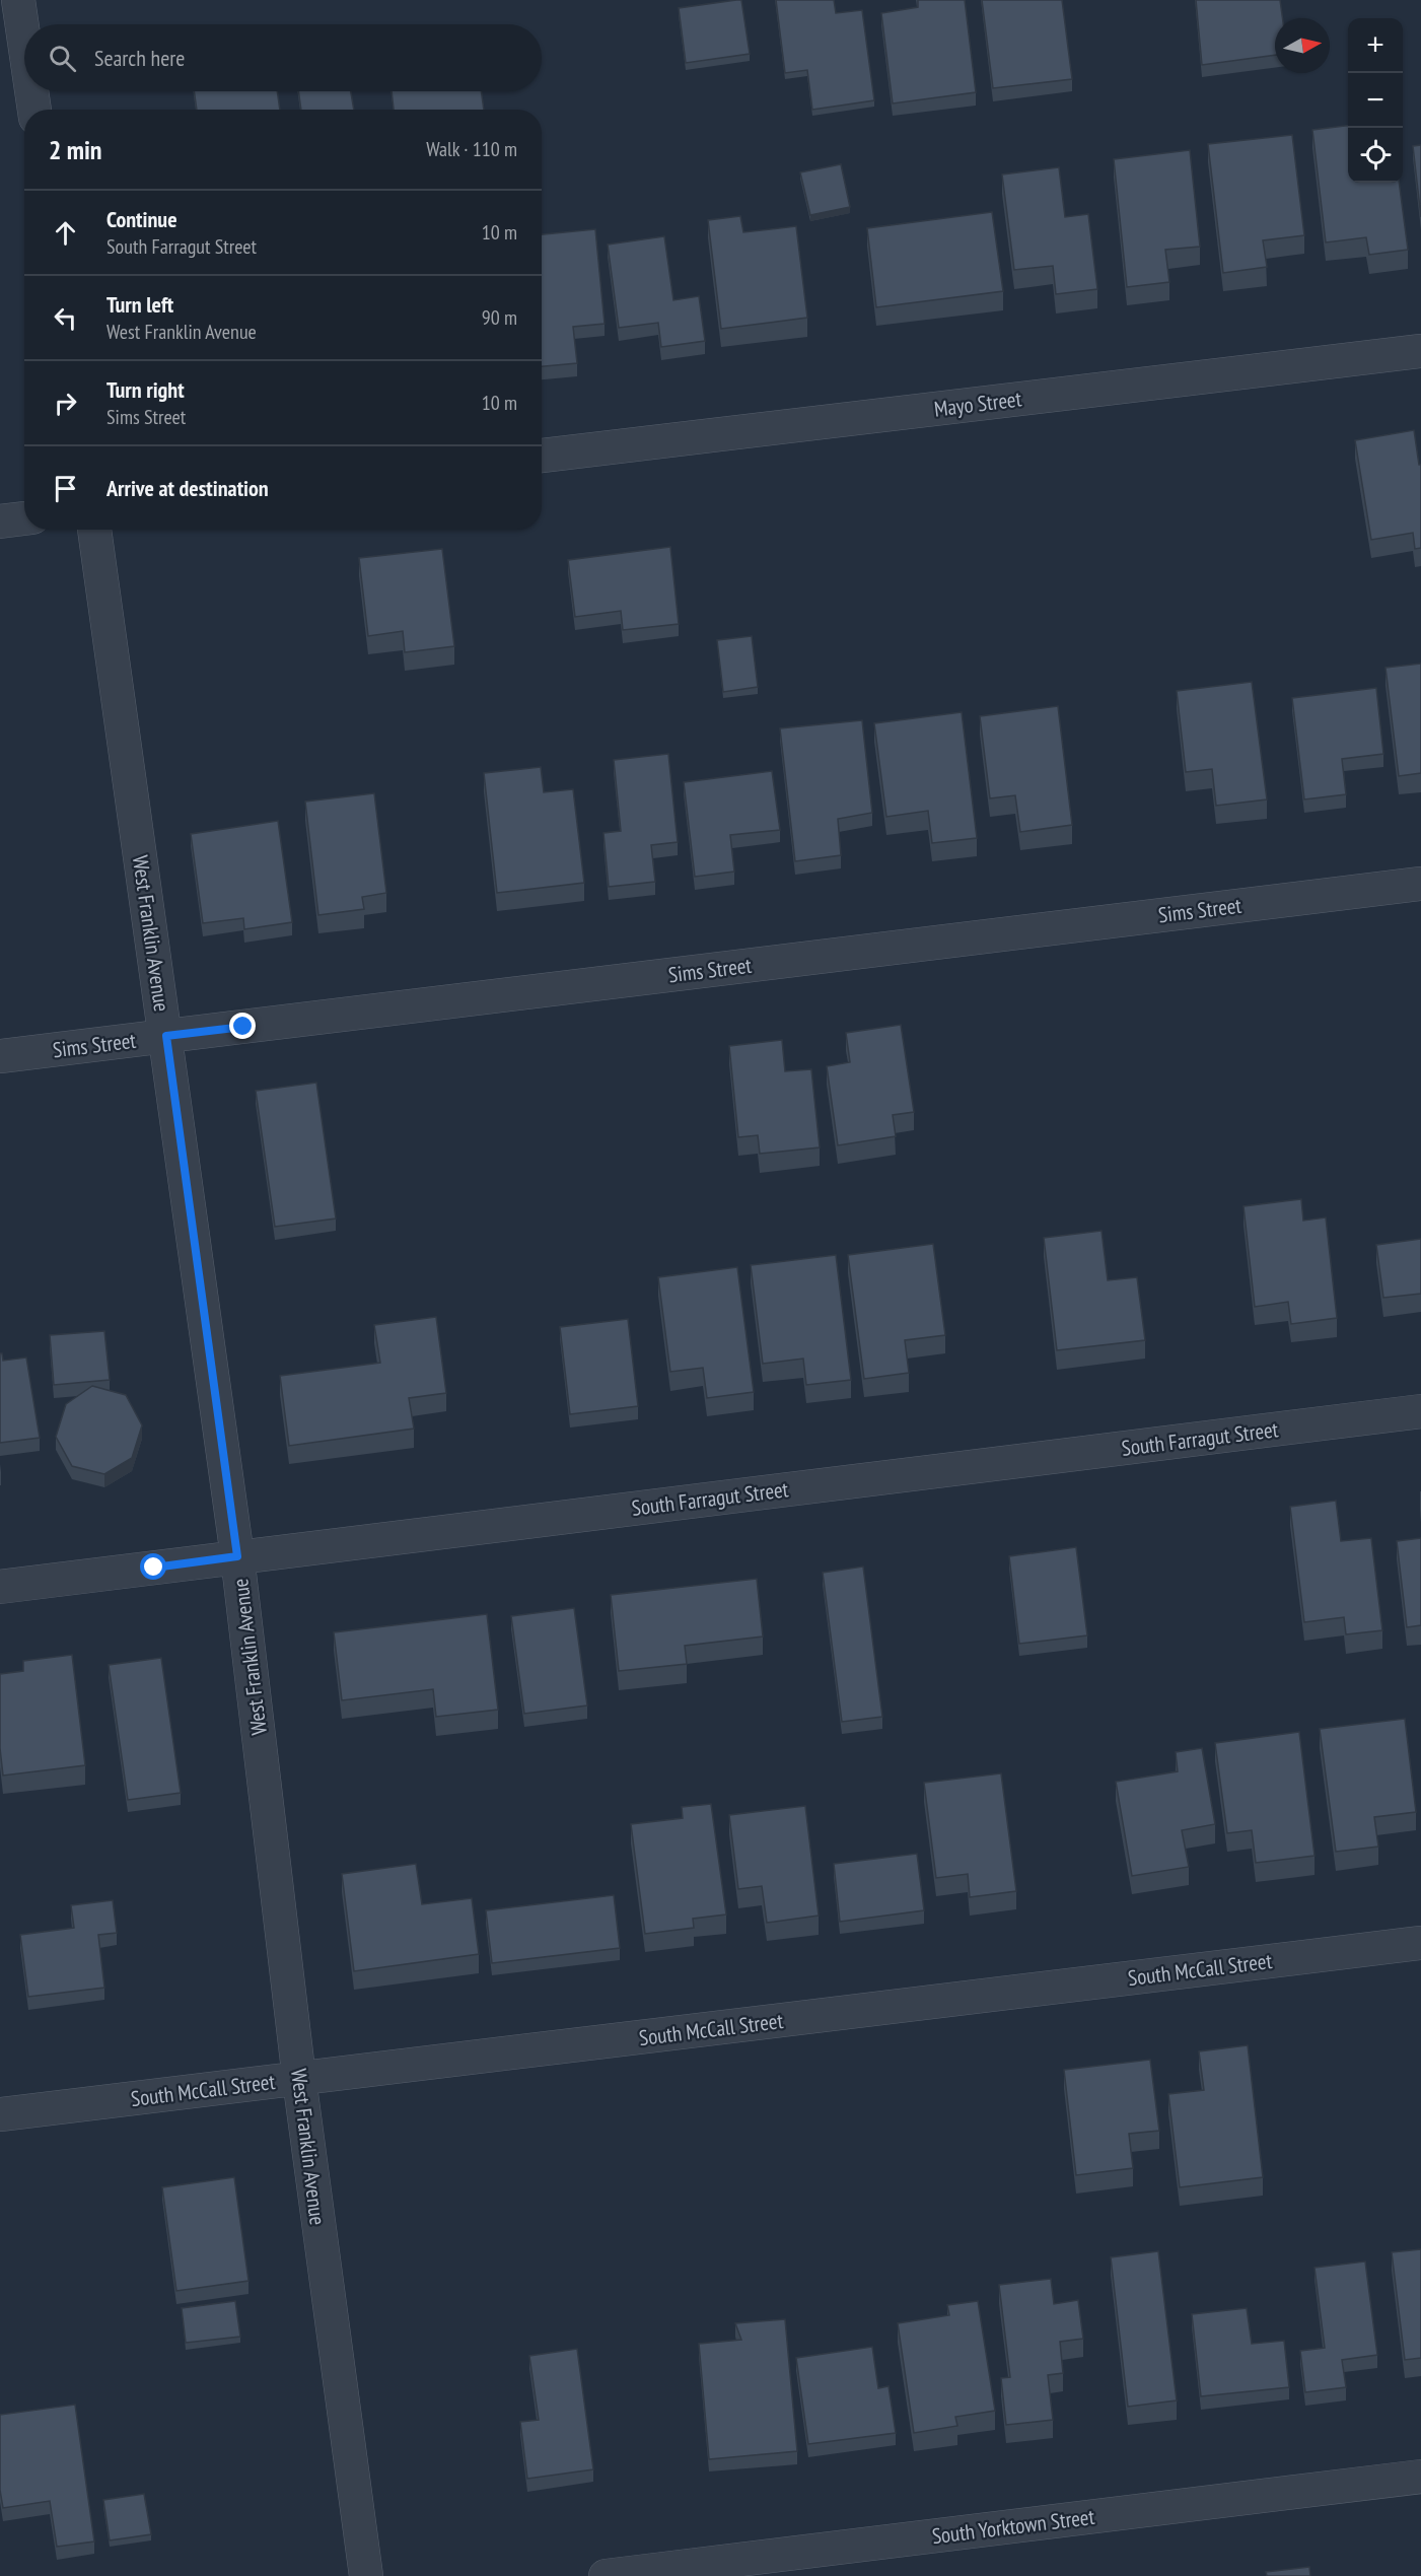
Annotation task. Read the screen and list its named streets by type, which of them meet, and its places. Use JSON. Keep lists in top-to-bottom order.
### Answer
{
  "streets": {
    "street": [
      "Mayo Street",
      "Sims Street",
      "West Franklin Avenue",
      "South Farragut Street",
      "South McCall Street",
      "South Yorktown Street"
    ]
  },
  "crossings": [
    ["Sims Street", "West Franklin Avenue"],
    ["West Franklin Avenue", "South Farragut Street"],
    ["West Franklin Avenue", "South McCall Street"]
  ],
  "north": "right",
  "page": {
    "map_buttons": ["+", "−"],
    "search": "Search here",
    "heading": ["2 min", "Walk · 110 m"],
    "list": [
      ["Continue", "South Farragut Street", "10 m"],
      ["Turn left", "West Franklin Avenue", "90 m"],
      ["Turn right", "Sims Street", "10 m"],
      "Arrive at destination"
    ]
  }
}
